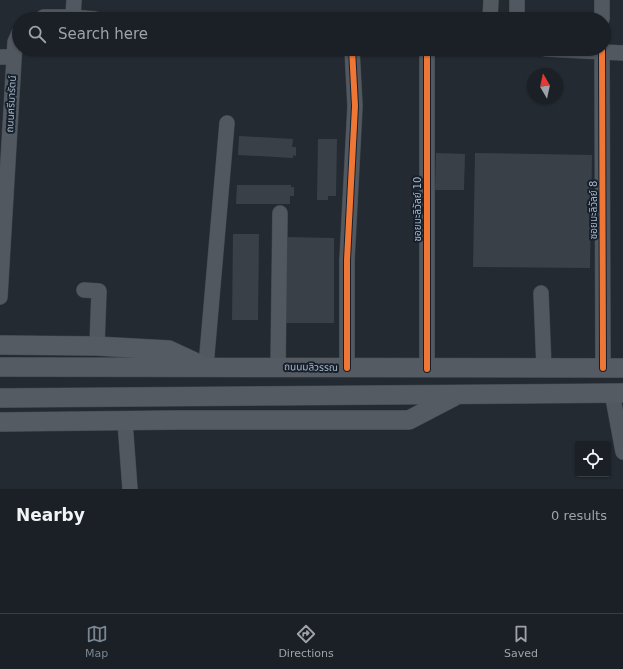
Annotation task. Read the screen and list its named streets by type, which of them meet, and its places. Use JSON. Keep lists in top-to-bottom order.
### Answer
{
  "streets": {
    "main road": ["ถนนมลิวรรณ"],
    "street": ["ถนนศรีมารัตน์", "ซอยมะลิวัลย์ 10", "ซอยมะลิวัลย์ 8"]
  },
  "crossings": [
    ["ซอยมะลิวัลย์ 10", "ถนนมลิวรรณ"],
    ["ซอยมะลิวัลย์ 8", "ถนนมลิวรรณ"]
  ],
  "north": "top",
  "page": {
    "search": "Search here",
    "heading": ["Nearby", "0 results"],
    "nav": ["Map", "Directions", "Saved"]
  }
}
